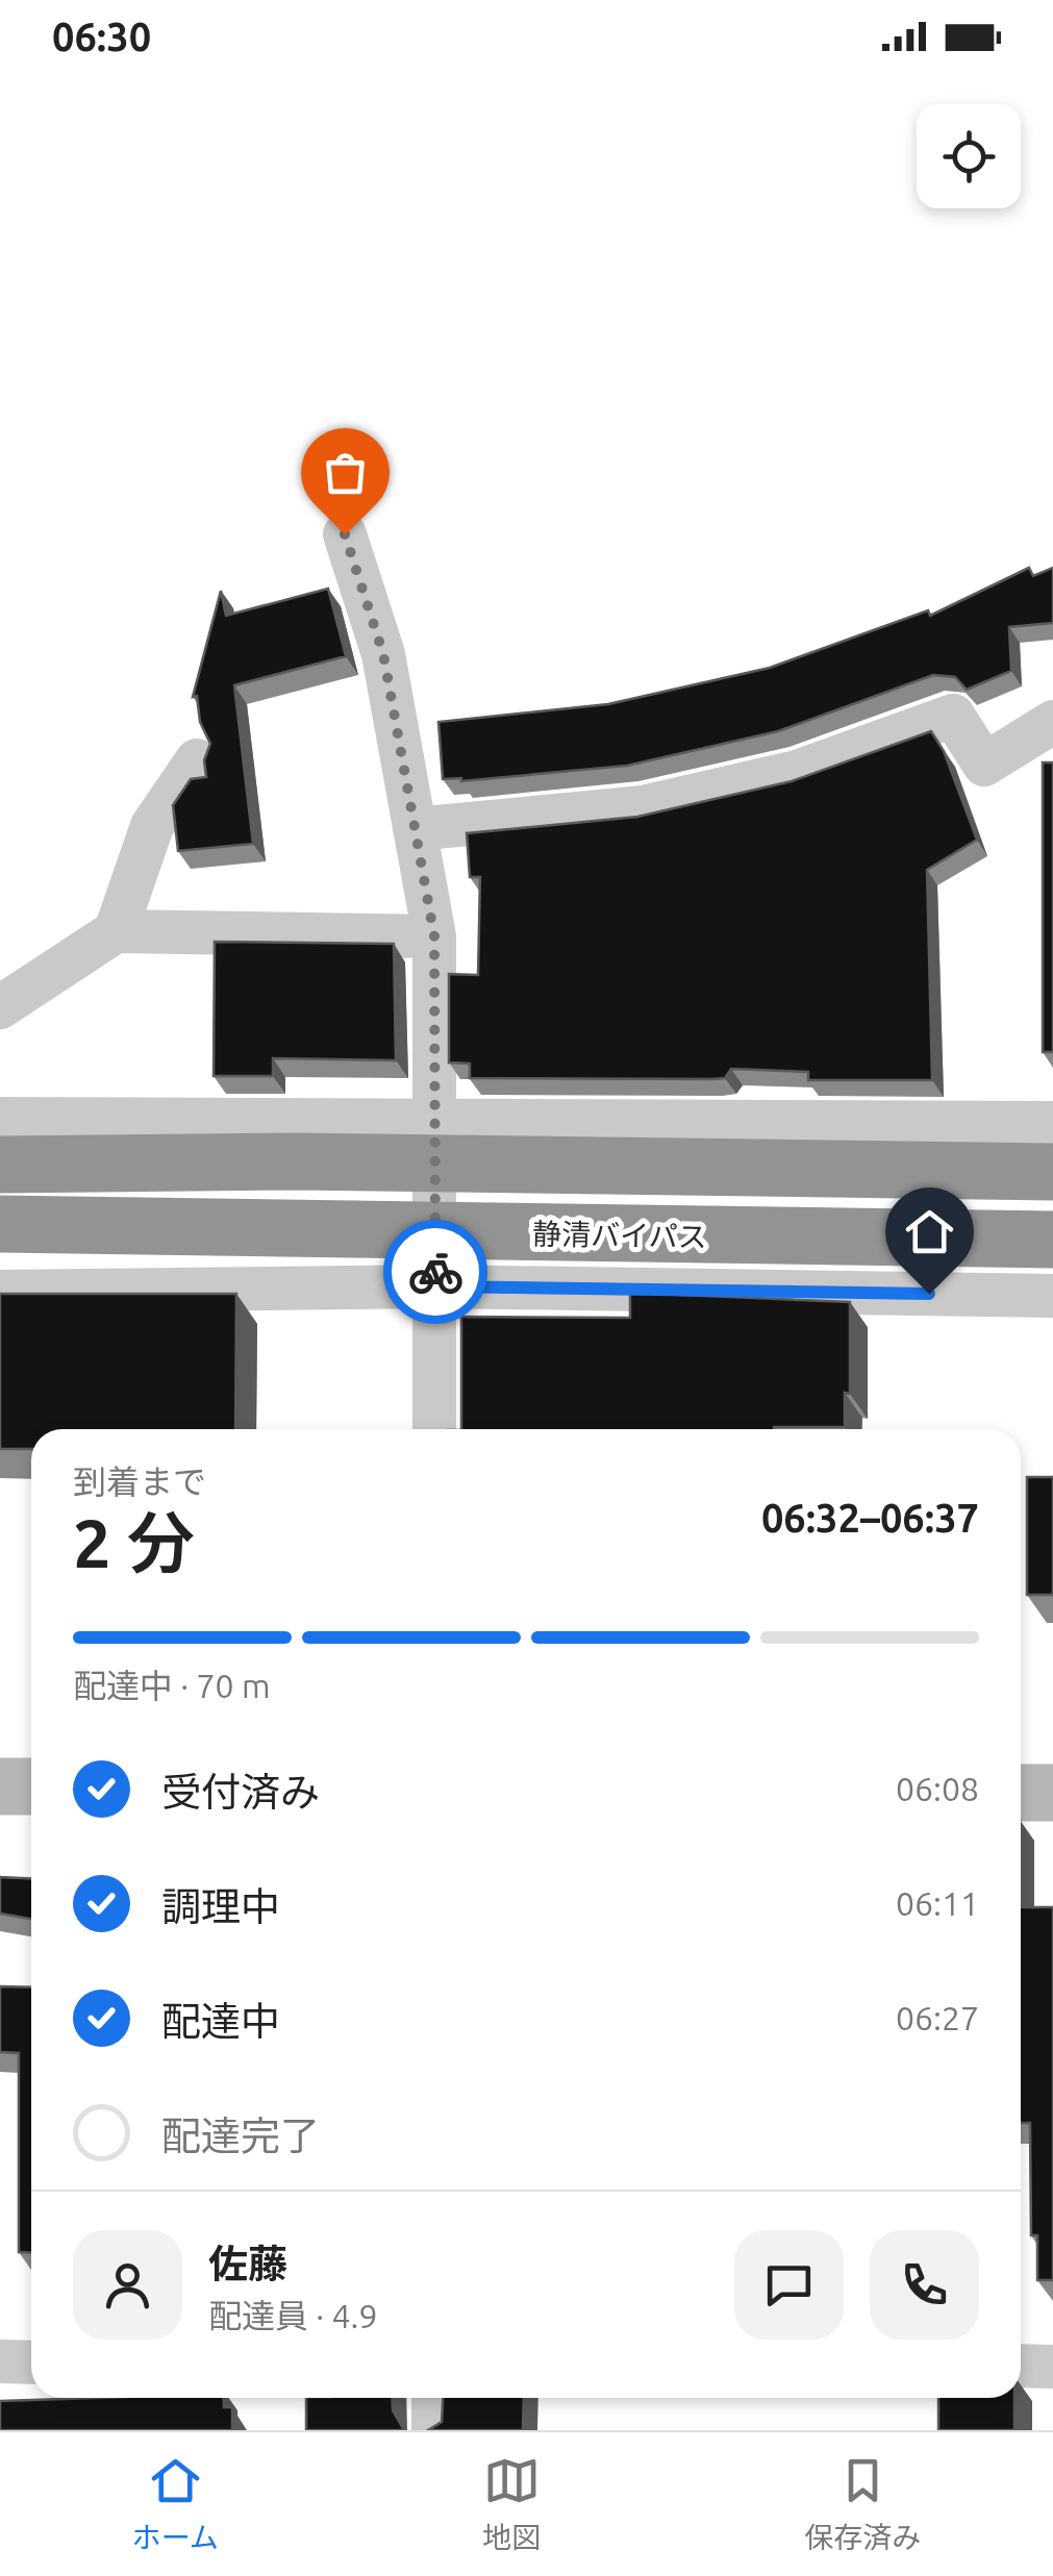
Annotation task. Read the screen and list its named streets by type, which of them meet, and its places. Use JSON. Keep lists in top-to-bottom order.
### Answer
{
  "streets": {
    "highway": ["静清バイパス"]
  },
  "page": {
    "status": "06:30",
    "heading": ["2 分", "到着まで", "06:32–06:37"],
    "panel": ["佐藤", "配達員 · 4.9"],
    "bar": "配達中 · 70 m",
    "list": [
      ["受付済み", "06:08"],
      ["調理中", "06:11"],
      ["配達中", "06:27"],
      "配達完了"
    ],
    "tabs": ["ホーム", "地図", "保存済み"]
  }
}
